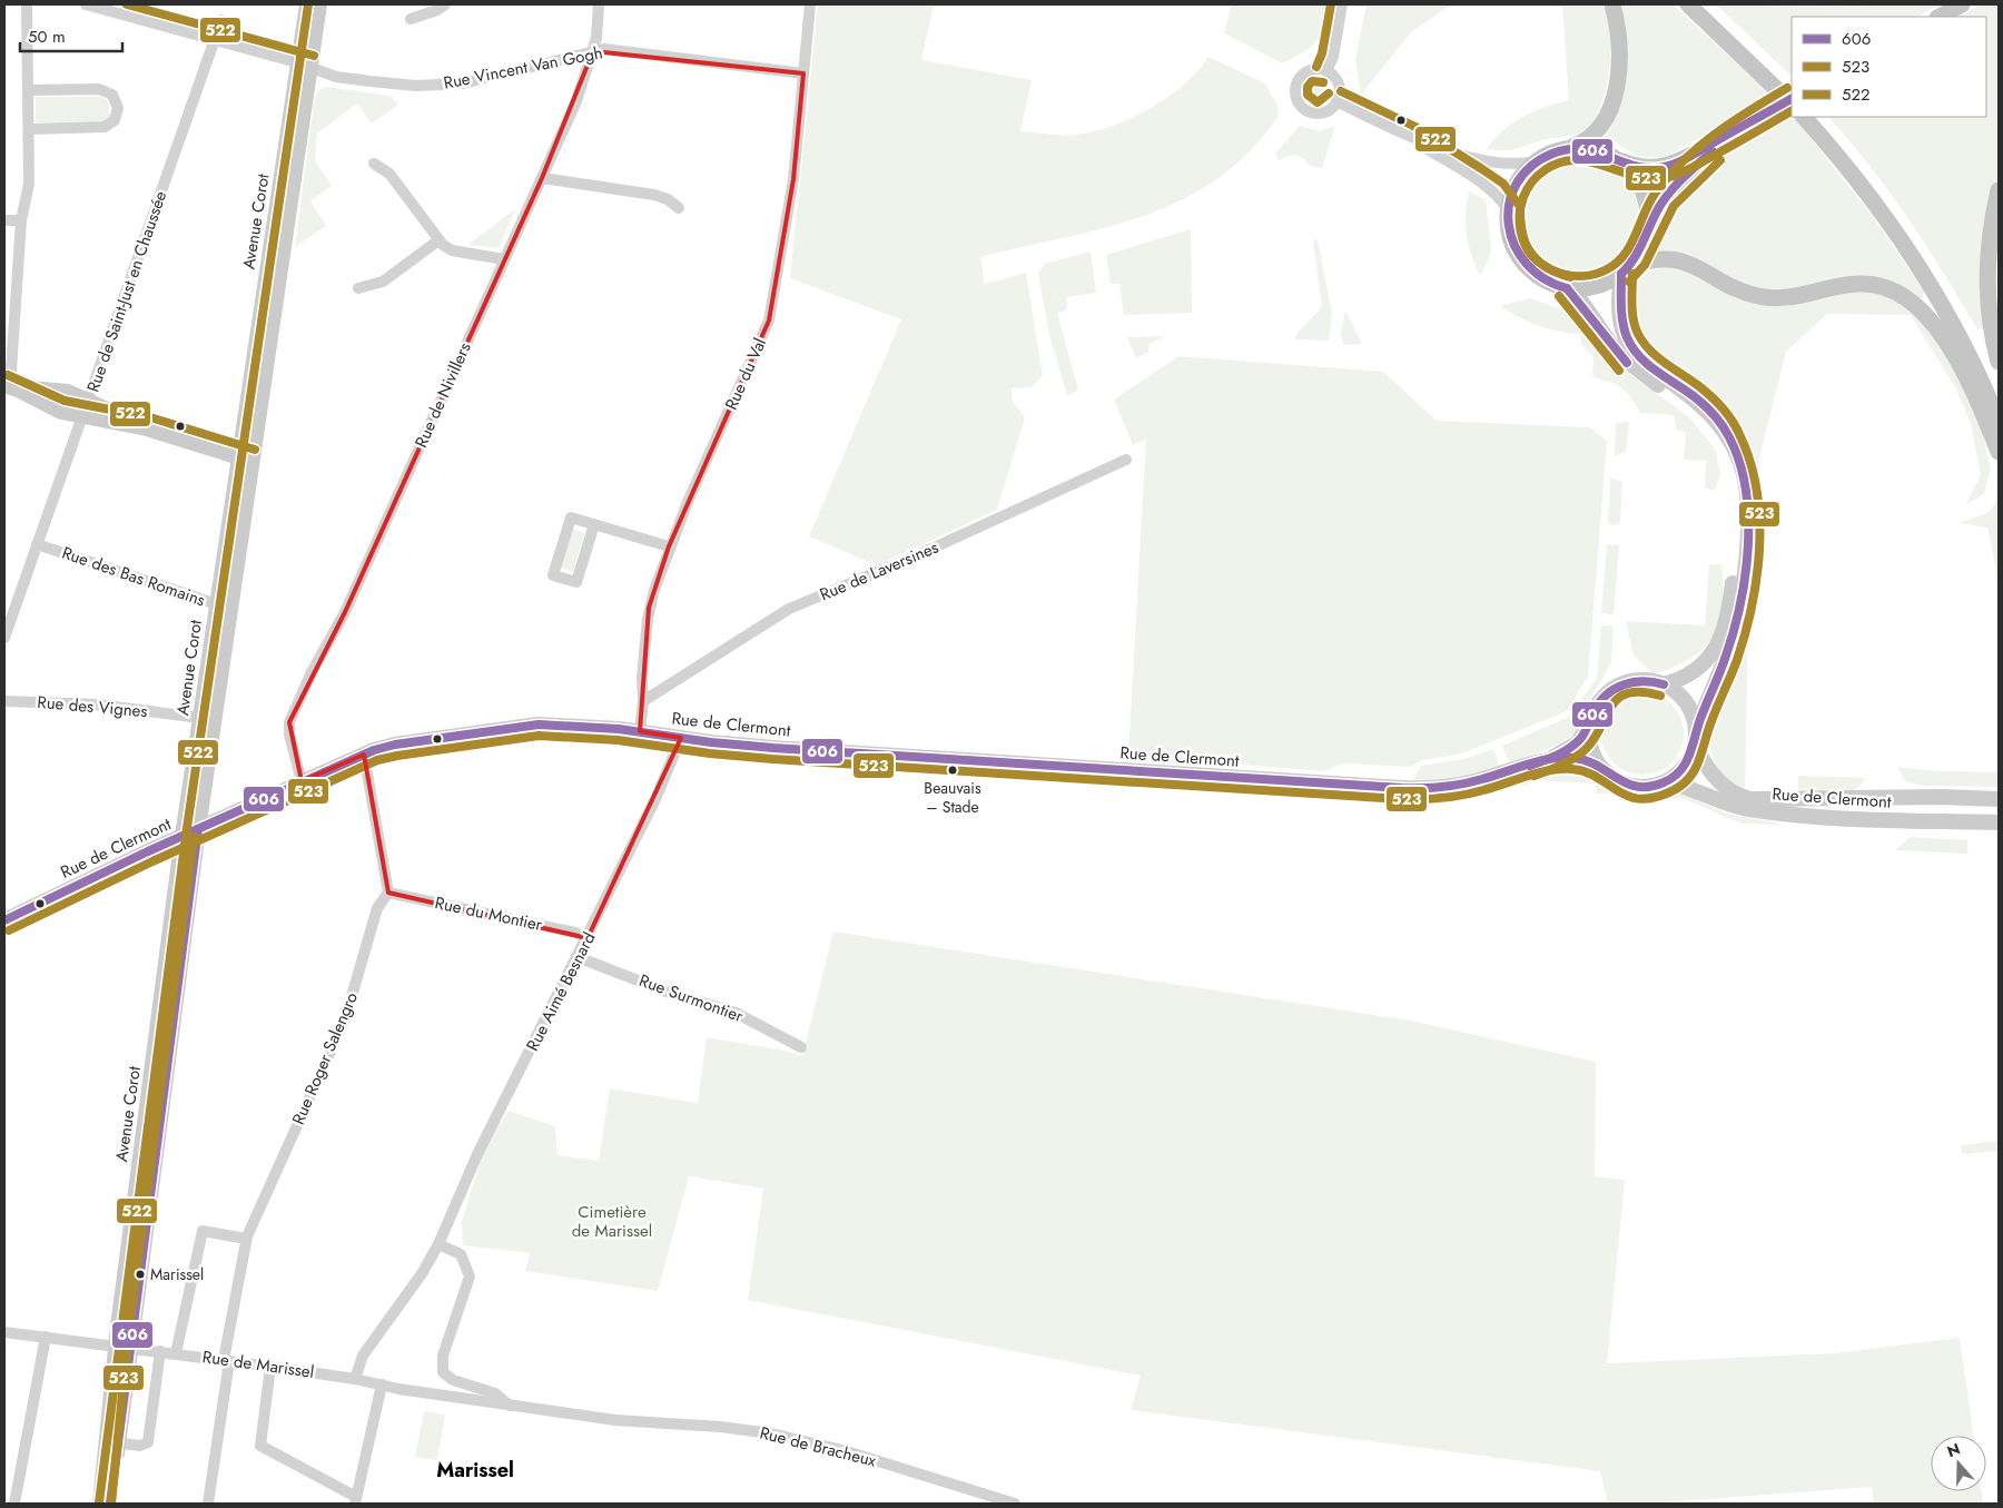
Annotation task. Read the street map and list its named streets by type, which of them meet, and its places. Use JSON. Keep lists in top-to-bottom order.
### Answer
{
  "streets": {
    "main road": ["Avenue Corot", "Rue de Clermont"],
    "street": [
      "Rue Vincent Van Gogh",
      "Rue de Saint-Just en Chaussée",
      "Rue du Val",
      "Rue de Nivillers",
      "Rue de Laversines",
      "Rue des Bas Romains",
      "Rue des Vignes",
      "Rue du Montier",
      "Rue Aimé Besnard",
      "Rue Surmontier",
      "Rue Roger Salengro",
      "Rue de Marissel",
      "Rue de Bracheux"
    ]
  },
  "crossings": [
    ["Rue Vincent Van Gogh", "Avenue Corot"],
    ["Rue Vincent Van Gogh", "Rue de Saint-Just en Chaussée"],
    ["Rue Vincent Van Gogh", "Rue du Val"],
    ["Rue Vincent Van Gogh", "Rue de Nivillers"],
    ["Avenue Corot", "Rue des Bas Romains"],
    ["Avenue Corot", "Rue des Vignes"],
    ["Avenue Corot", "Rue de Clermont"],
    ["Avenue Corot", "Rue de Marissel"],
    ["Rue de Saint-Just en Chaussée", "Rue des Bas Romains"],
    ["Rue du Val", "Rue de Laversines"],
    ["Rue du Val", "Rue de Clermont"],
    ["Rue de Nivillers", "Rue de Clermont"],
    ["Rue de Clermont", "Rue Aimé Besnard"],
    ["Rue du Montier", "Rue Aimé Besnard"],
    ["Rue du Montier", "Rue Roger Salengro"],
    ["Rue Aimé Besnard", "Rue Surmontier"],
    ["Rue Aimé Besnard", "Rue de Marissel"],
    ["Rue Roger Salengro", "Rue de Marissel"],
    ["Rue de Marissel", "Rue de Bracheux"]
  ],
  "districts": ["Marissel"],
  "parks": ["Cimetière de Marissel"],
  "places": ["Beauvais – Stade", "Marissel"],
  "lines": ["transit line 522", "transit line 606", "transit line 523"],
  "legend": ["606", "523", "522"],
  "scale_bar": "50 m",
  "north": "top"
}
